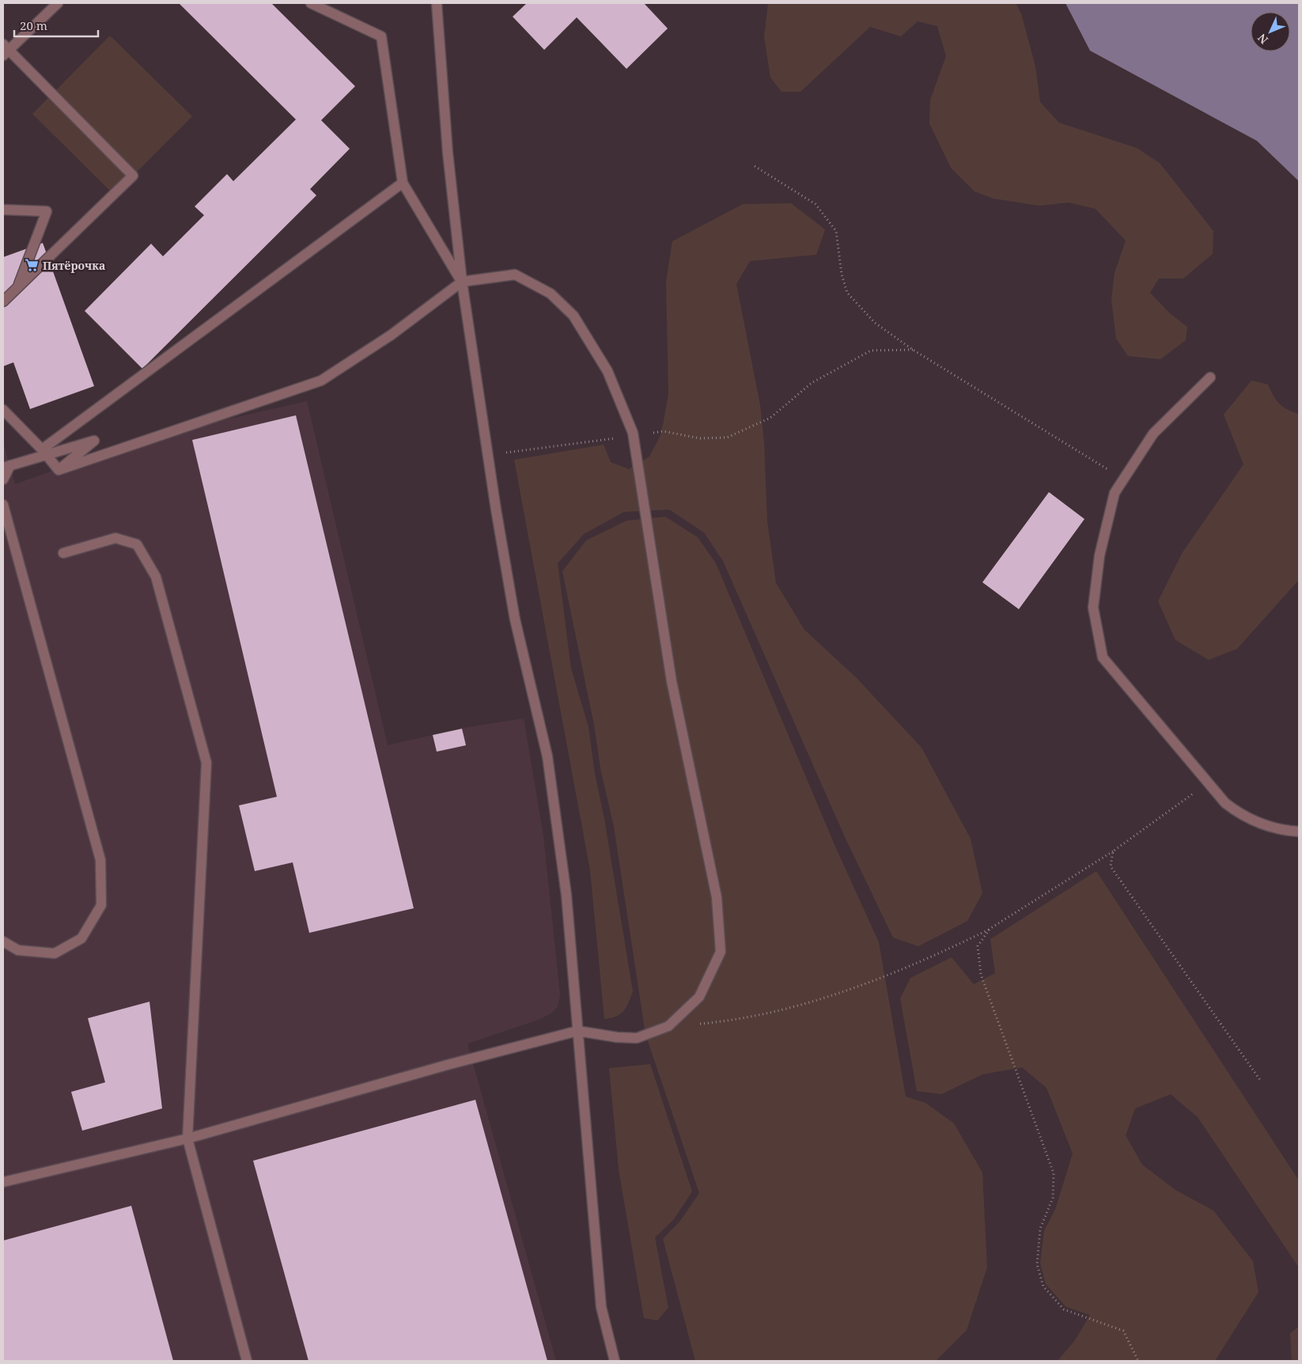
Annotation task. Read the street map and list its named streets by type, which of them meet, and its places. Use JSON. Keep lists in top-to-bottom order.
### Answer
{
  "places": {
    "supermarket": ["Пятёрочка"]
  },
  "scale_bar": "20 m",
  "north": "bottom left"
}
